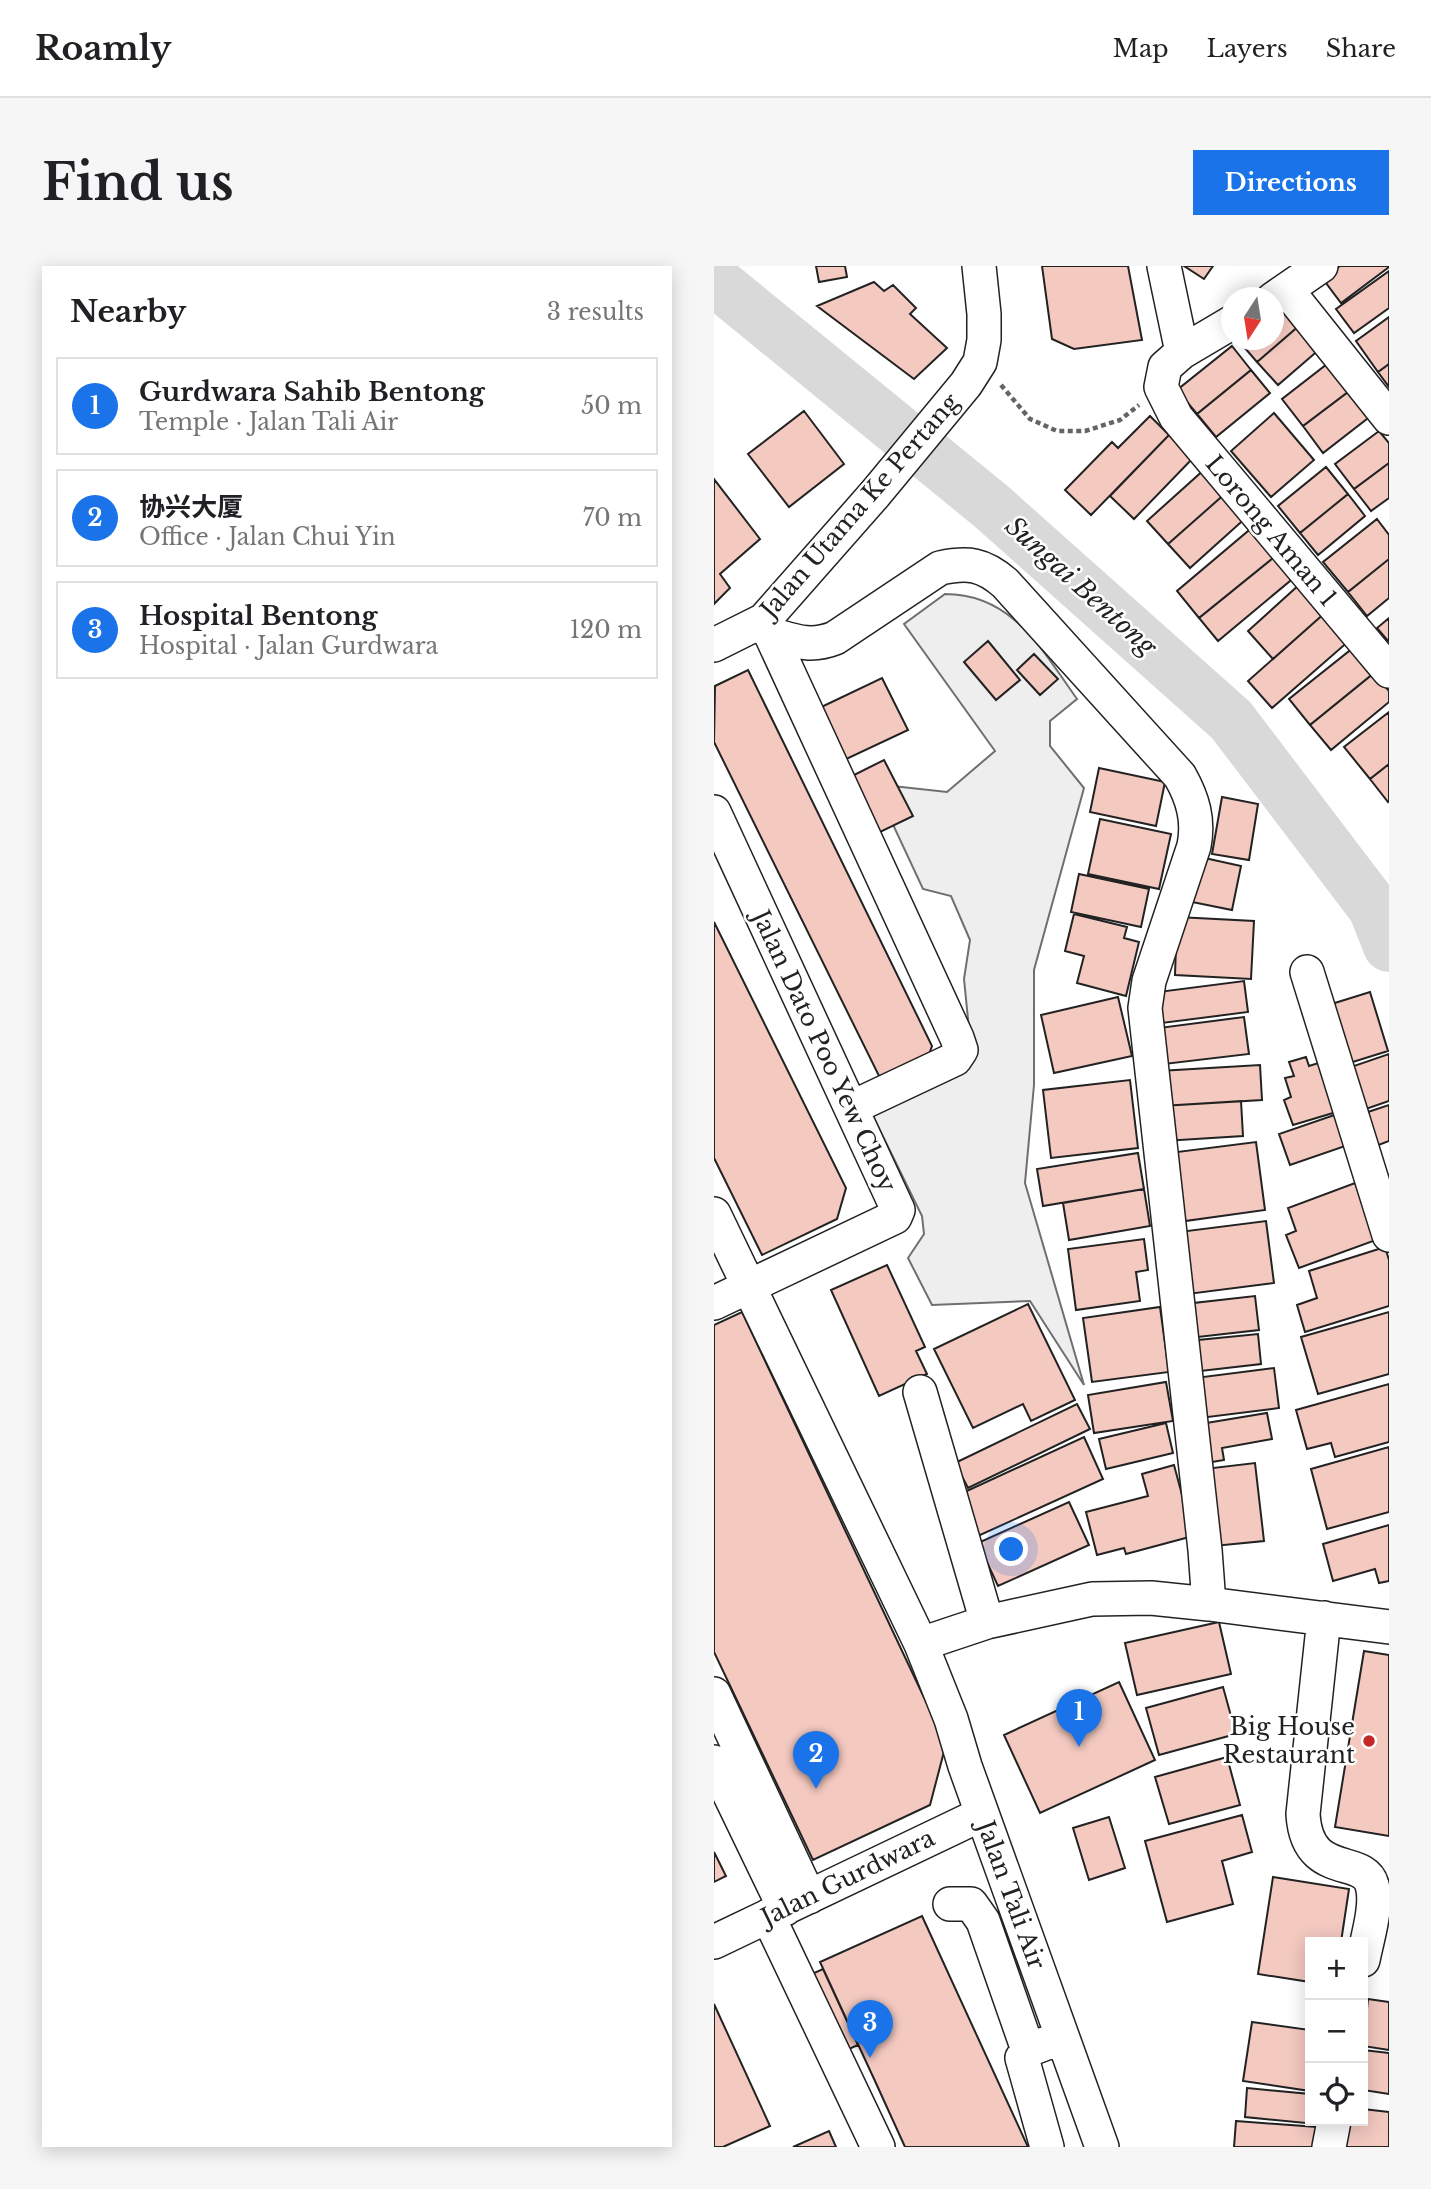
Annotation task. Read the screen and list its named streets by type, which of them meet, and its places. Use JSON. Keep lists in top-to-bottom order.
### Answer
{
  "streets": {
    "street": [
      "Jalan Utama Ke Pertang",
      "Lorong Aman 1",
      "Jalan Dato Poo Yew Choy",
      "Jalan Gurdwara",
      "Jalan Tali Air"
    ]
  },
  "crossings": [
    ["Jalan Dato Poo Yew Choy", "Jalan Tali Air"],
    ["Jalan Gurdwara", "Jalan Tali Air"]
  ],
  "water": ["Sungai Bentong"],
  "places": ["Big House Restaurant"],
  "north": "bottom",
  "page": {
    "header": "Roamly",
    "nav": ["Map", "Layers", "Share"],
    "buttons": "Directions",
    "title": "Find us",
    "heading": ["Nearby", "3 results"],
    "list": [
      {
        "mark": "1",
        "name": "Gurdwara Sahib Bentong",
        "note": "Temple · Jalan Tali Air",
        "value": "50 m"
      },
      {
        "mark": "2",
        "name": "协兴大厦",
        "note": "Office · Jalan Chui Yin",
        "value": "70 m"
      },
      {
        "mark": "3",
        "name": "Hospital Bentong",
        "note": "Hospital · Jalan Gurdwara",
        "value": "120 m"
      }
    ],
    "pins": ["1", "2", "3"],
    "map_buttons": ["+", "−"]
  }
}
